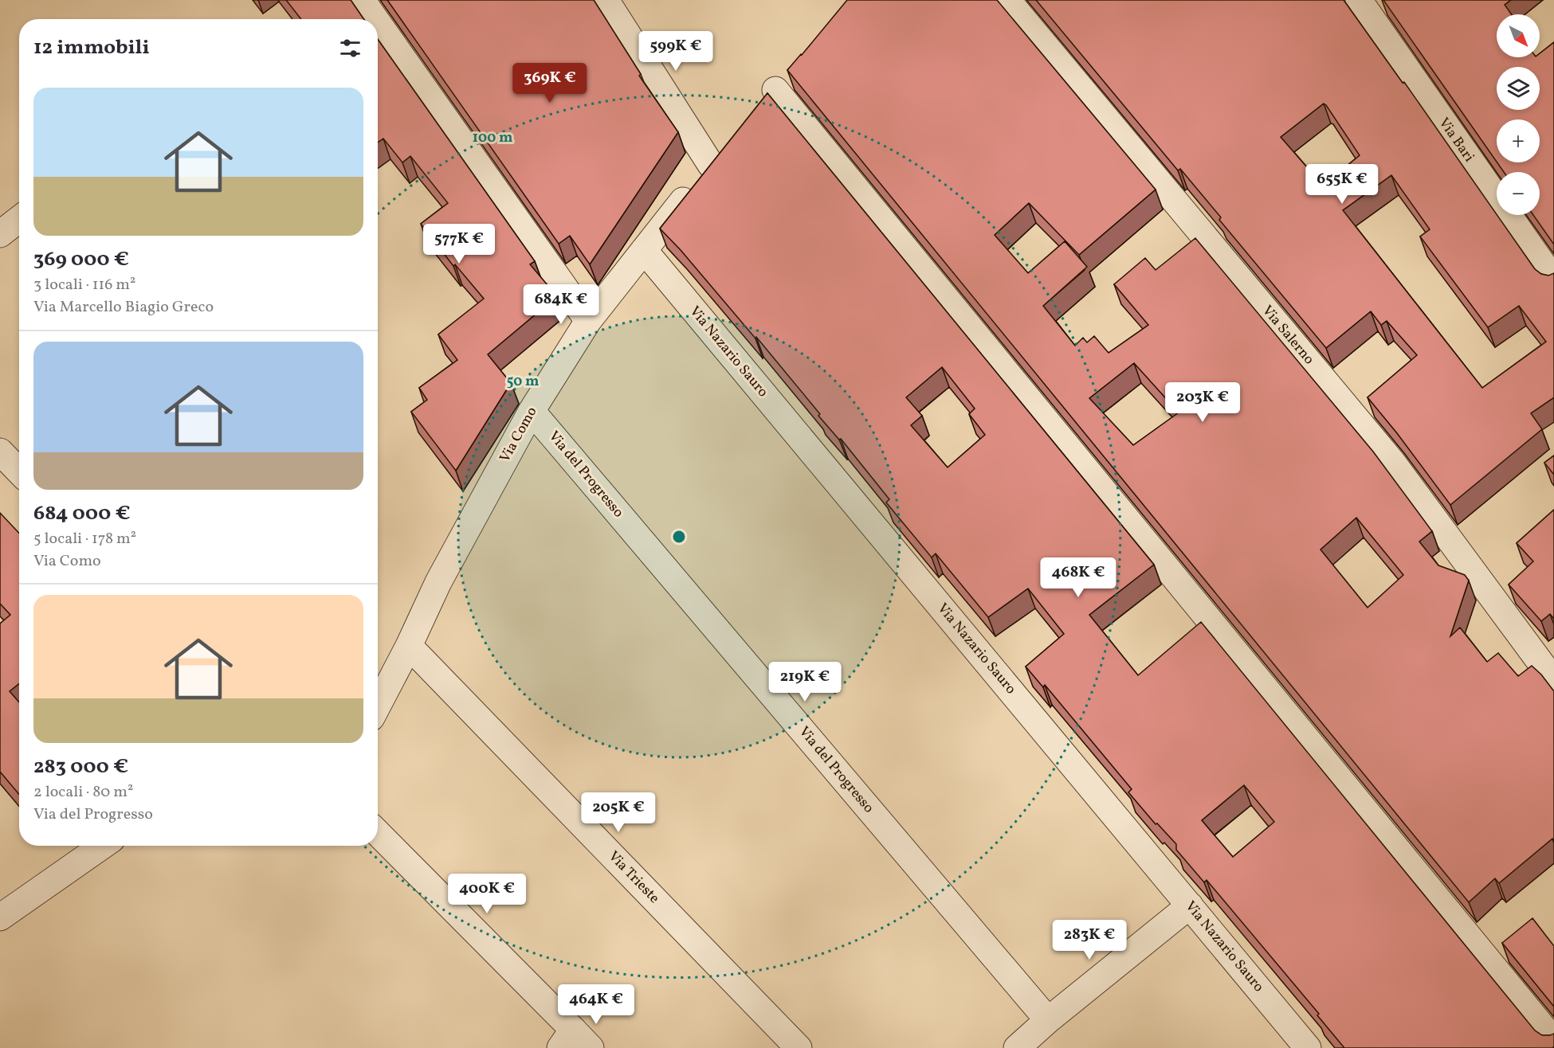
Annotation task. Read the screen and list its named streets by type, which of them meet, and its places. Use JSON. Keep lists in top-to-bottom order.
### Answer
{
  "streets": {
    "street": [
      "Via Bari",
      "Via Salerno",
      "Via Nazario Sauro",
      "Via Como",
      "Via del Progresso",
      "Via Trieste"
    ]
  },
  "crossings": [
    ["Via Nazario Sauro", "Via Como"],
    ["Via Como", "Via del Progresso"],
    ["Via Como", "Via Trieste"]
  ],
  "north": "bottom right",
  "page": {
    "map_buttons": ["+", "−"],
    "heading": "12 immobili",
    "price": [
      "599K €",
      "369K €",
      "655K €",
      "577K €",
      "684K €",
      "203K €",
      "468K €",
      "219K €",
      "205K €",
      "400K €",
      "283K €",
      "464K €"
    ],
    "list": [
      {
        "name": "369 000 €",
        "note": "3 locali · 116 m² · Via Marcello Biagio Greco"
      },
      {
        "name": "684 000 €",
        "note": "5 locali · 178 m² · Via Como"
      },
      {
        "name": "283 000 €",
        "note": "2 locali · 80 m² · Via del Progresso"
      }
    ]
  },
  "rings": ["100 m", "50 m"]
}
